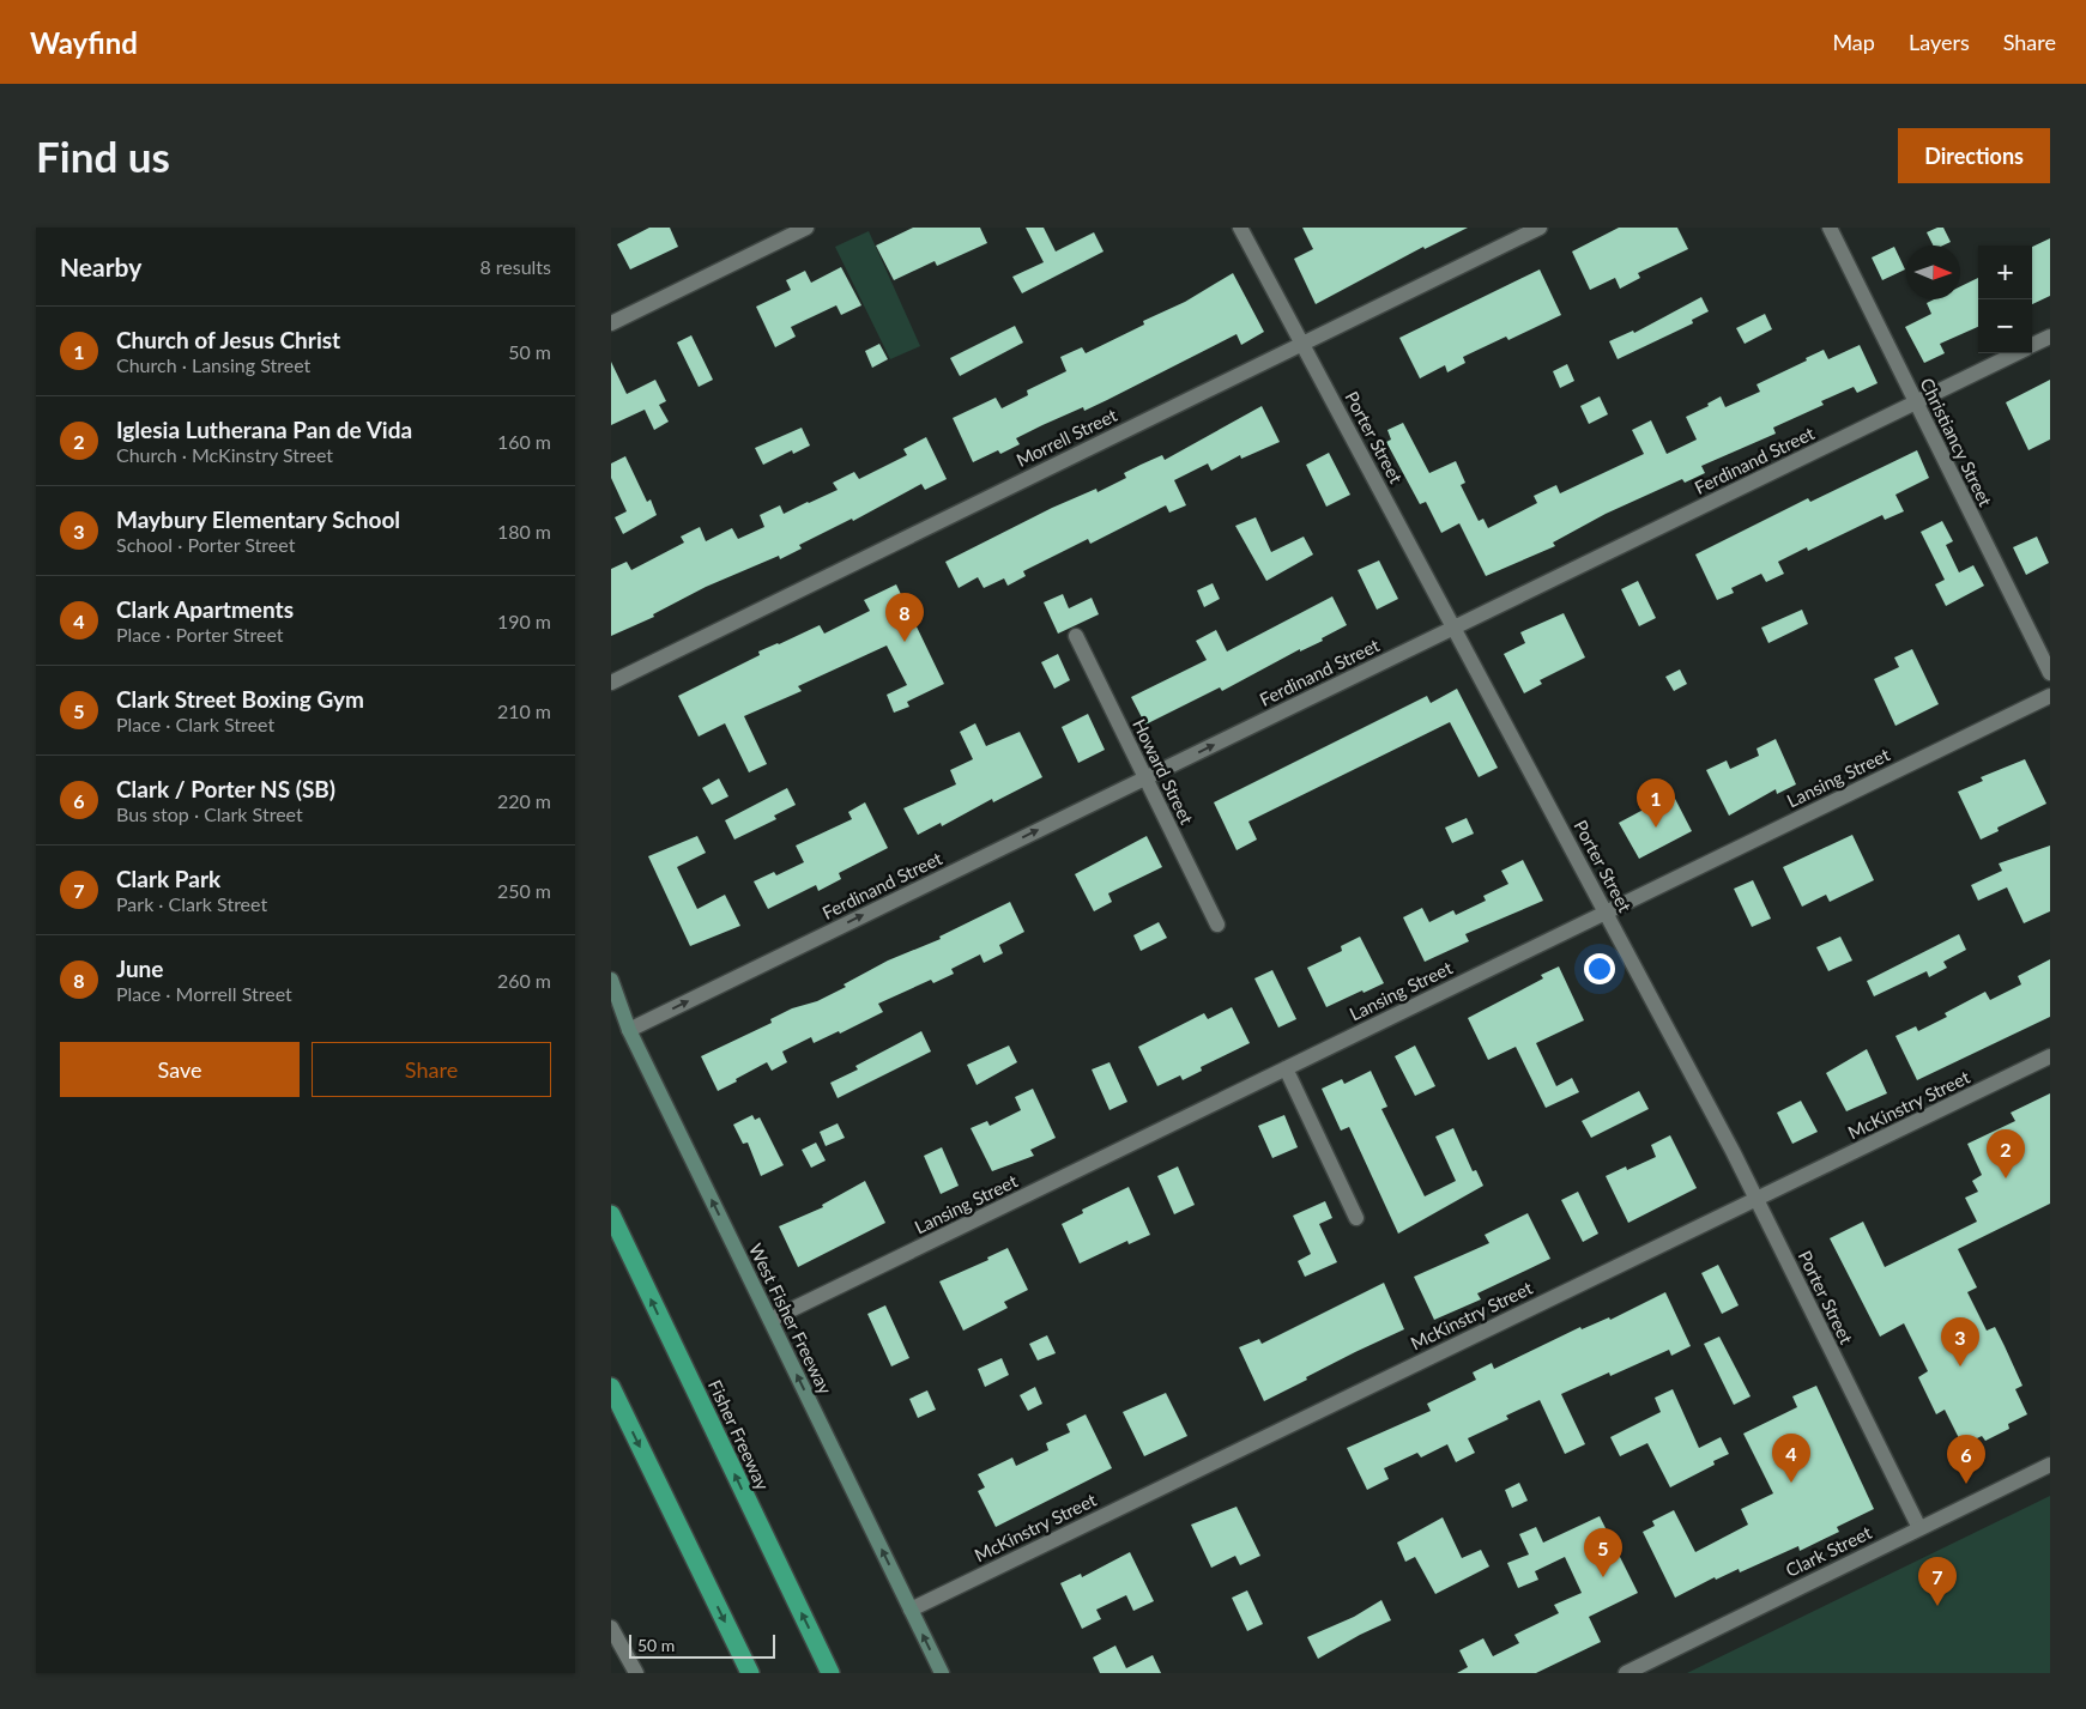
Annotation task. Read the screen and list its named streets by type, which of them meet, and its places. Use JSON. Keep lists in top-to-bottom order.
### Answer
{
  "streets": {
    "highway": ["Fisher Freeway"],
    "main road": ["West Fisher Freeway"],
    "street": [
      "Morrell Street",
      "Porter Street",
      "Christiancy Street",
      "Ferdinand Street",
      "Howard Street",
      "Lansing Street",
      "McKinstry Street",
      "Clark Street"
    ]
  },
  "crossings": [
    ["Morrell Street", "Porter Street"],
    ["Porter Street", "Ferdinand Street"],
    ["Porter Street", "Lansing Street"],
    ["Porter Street", "McKinstry Street"],
    ["Porter Street", "Clark Street"],
    ["Christiancy Street", "Ferdinand Street"],
    ["Ferdinand Street", "Howard Street"],
    ["Ferdinand Street", "West Fisher Freeway"],
    ["Lansing Street", "West Fisher Freeway"],
    ["McKinstry Street", "West Fisher Freeway"]
  ],
  "one_way": ["Ferdinand Street", "West Fisher Freeway"],
  "scale_bar": "50 m",
  "north": "right",
  "page": {
    "header": "Wayfind",
    "nav": ["Map", "Layers", "Share"],
    "buttons": [
      "Directions",
      ["Save", "Share"]
    ],
    "title": "Find us",
    "heading": ["Nearby", "8 results"],
    "map_buttons": ["+", "−"],
    "list": [
      {
        "mark": "1",
        "name": "Church of Jesus Christ",
        "note": "Church · Lansing Street",
        "value": "50 m"
      },
      {
        "mark": "2",
        "name": "Iglesia Lutherana Pan de Vida",
        "note": "Church · McKinstry Street",
        "value": "160 m"
      },
      {
        "mark": "3",
        "name": "Maybury Elementary School",
        "note": "School · Porter Street",
        "value": "180 m"
      },
      {
        "mark": "4",
        "name": "Clark Apartments",
        "note": "Place · Porter Street",
        "value": "190 m"
      },
      {
        "mark": "5",
        "name": "Clark Street Boxing Gym",
        "note": "Place · Clark Street",
        "value": "210 m"
      },
      {
        "mark": "6",
        "name": "Clark / Porter NS (SB)",
        "note": "Bus stop · Clark Street",
        "value": "220 m"
      },
      {
        "mark": "7",
        "name": "Clark Park",
        "note": "Park · Clark Street",
        "value": "250 m"
      },
      {
        "mark": "8",
        "name": "June",
        "note": "Place · Morrell Street",
        "value": "260 m"
      }
    ],
    "pins": [
      "8",
      "1",
      "2",
      "3",
      "4",
      "6",
      "5",
      "7"
    ],
    "scale": "50 m"
  }
}
